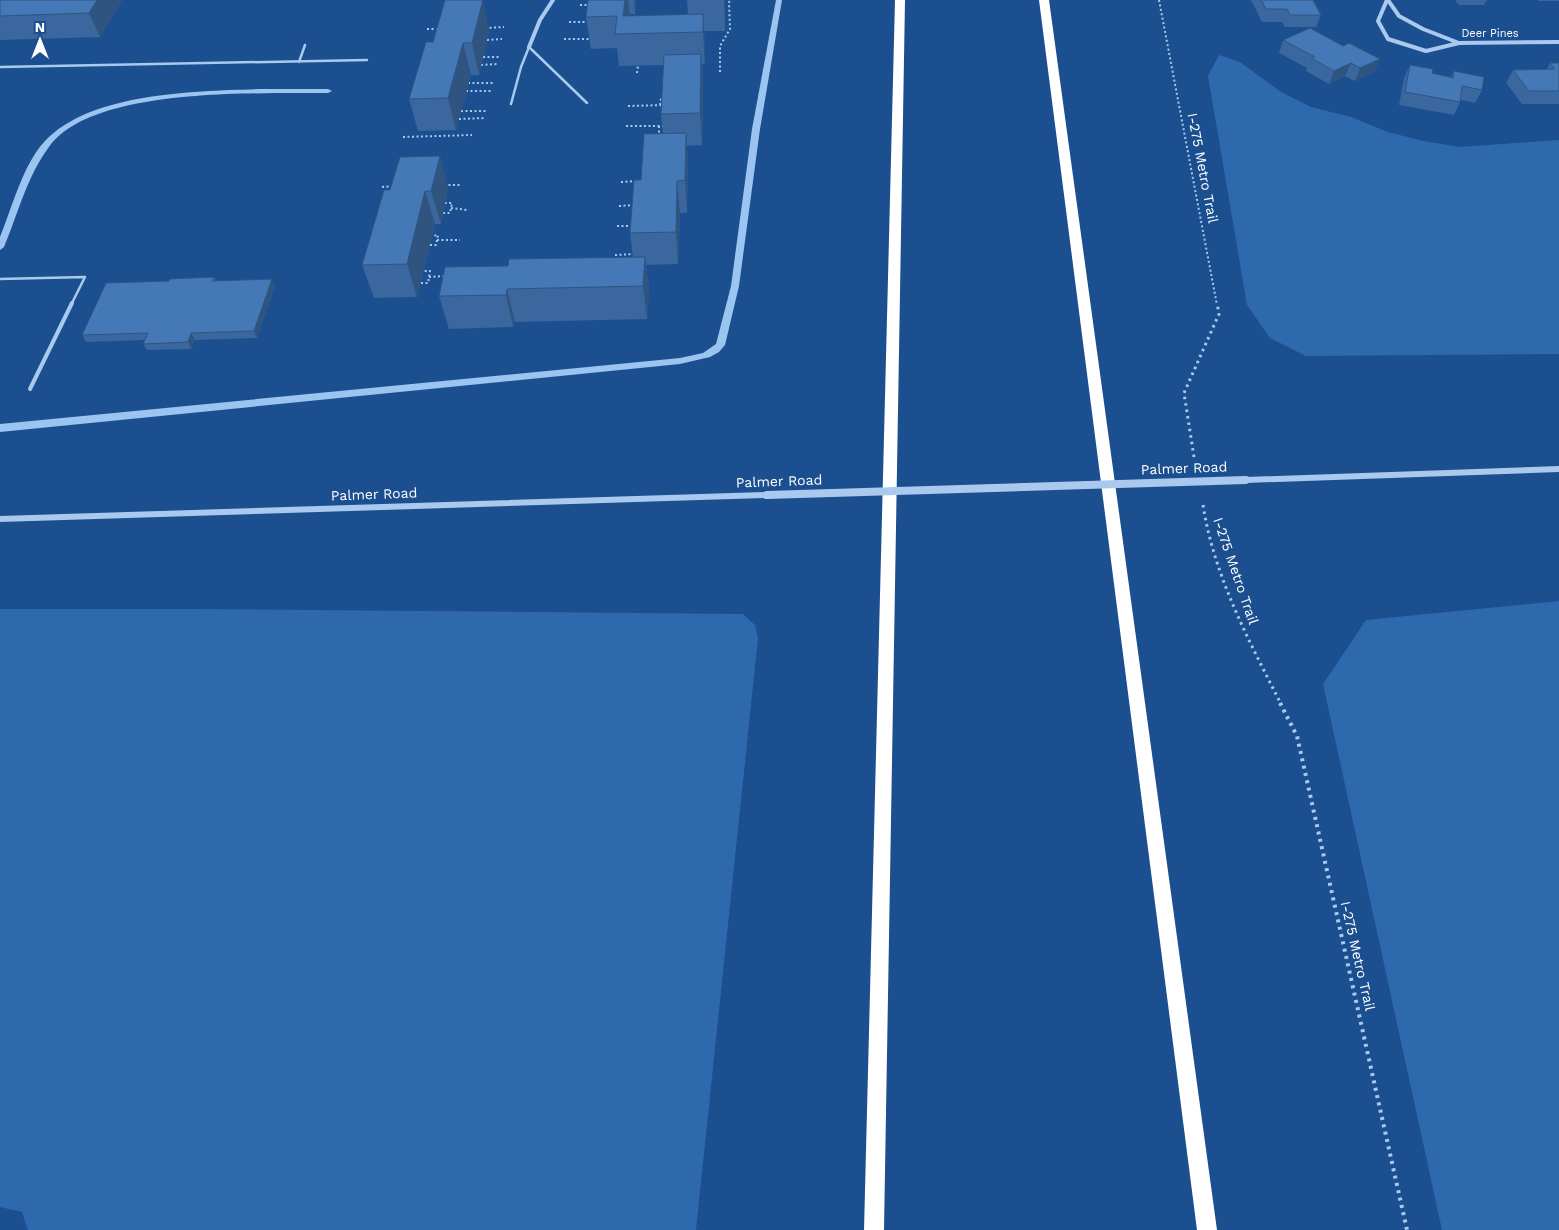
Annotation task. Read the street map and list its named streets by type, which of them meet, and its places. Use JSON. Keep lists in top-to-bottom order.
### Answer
{
  "streets": {
    "street": ["Deer Pines", "Palmer Road"],
    "path": ["I-275 Metro Trail"]
  },
  "north": "top"
}
